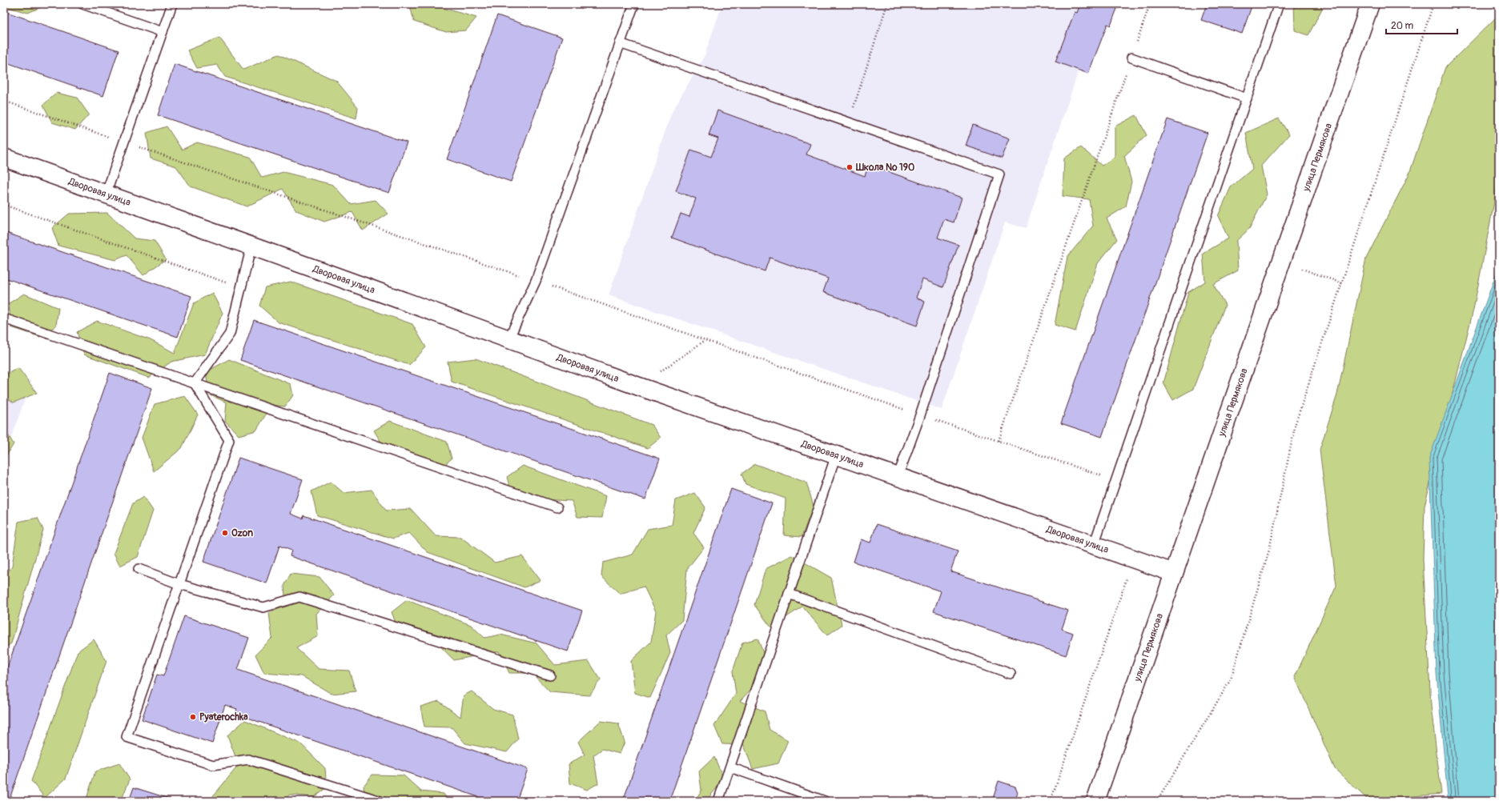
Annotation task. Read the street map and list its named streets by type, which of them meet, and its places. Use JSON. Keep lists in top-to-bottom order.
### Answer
{
  "streets": {
    "street": ["улица Пермякова", "Дворовая улица"]
  },
  "crossings": [
    ["улица Пермякова", "Дворовая улица"]
  ],
  "places": ["Школа № 190", "Ozon", "Pyaterochka"],
  "scale_bar": "20 m"
}
